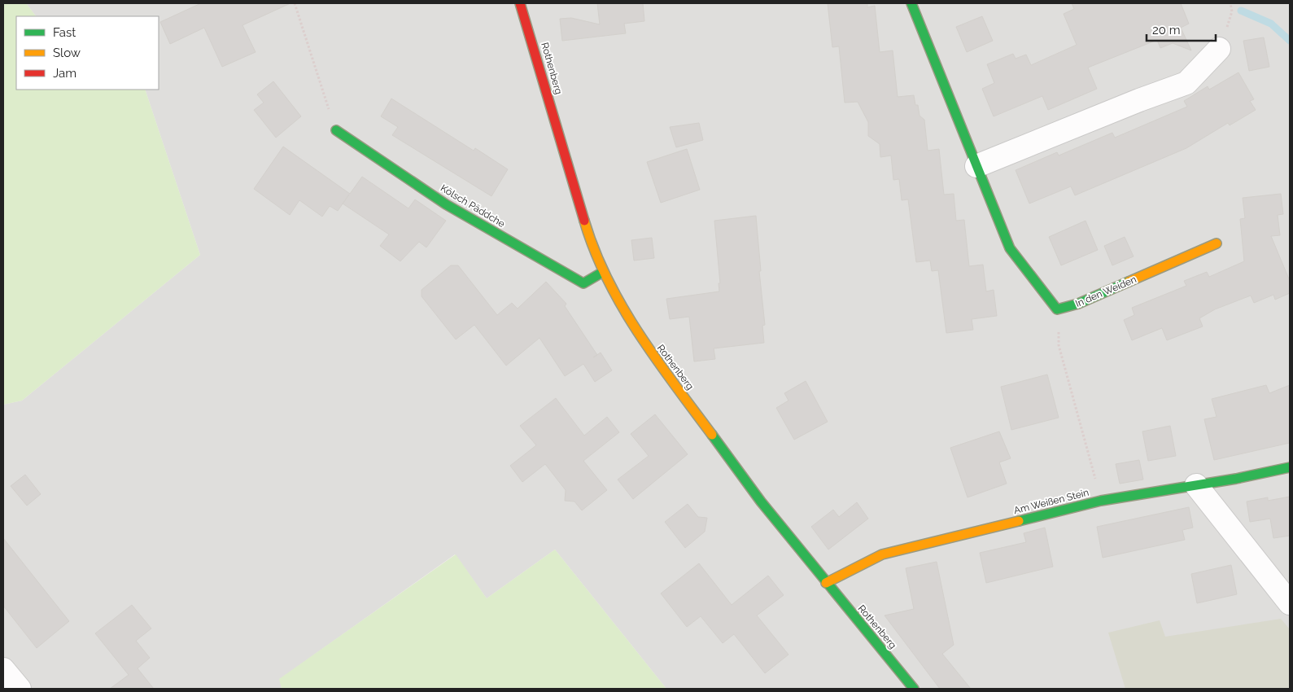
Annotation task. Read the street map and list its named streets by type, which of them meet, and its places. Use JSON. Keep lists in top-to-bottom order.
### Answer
{
  "streets": {
    "street": [
      "Rothenberg",
      "Kölsch Päddche",
      "In den Weiden",
      "Am Weißen Stein"
    ]
  },
  "crossings": [
    ["Rothenberg", "Kölsch Päddche"],
    ["Rothenberg", "Am Weißen Stein"]
  ],
  "legend": ["Fast", "Slow", "Jam"],
  "scale_bar": "20 m"
}
